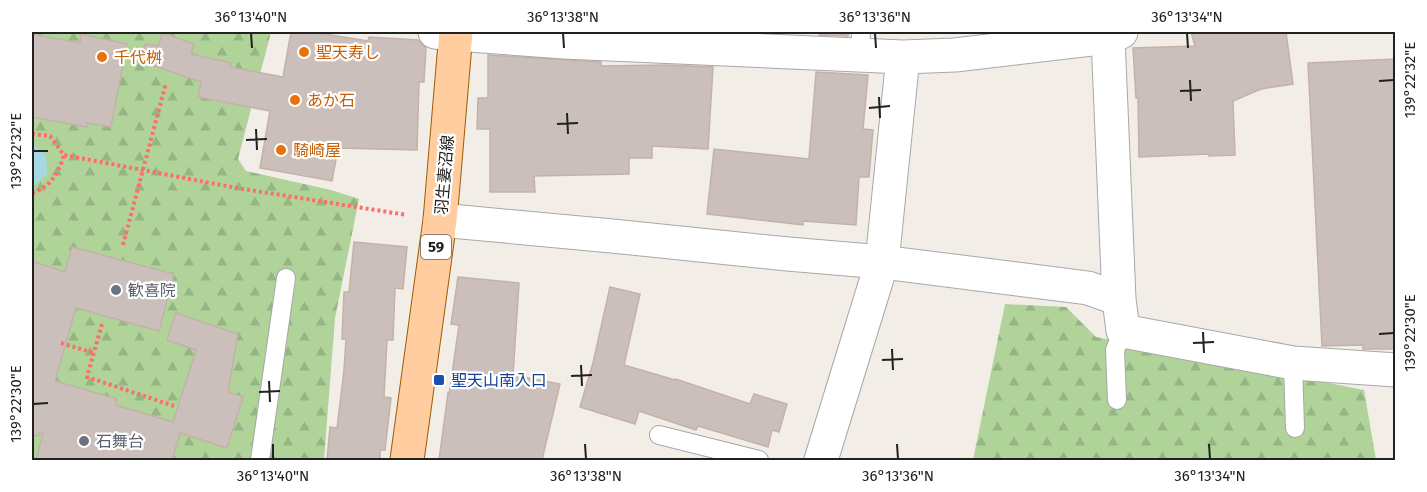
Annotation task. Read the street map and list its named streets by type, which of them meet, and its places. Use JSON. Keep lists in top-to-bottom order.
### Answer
{
  "streets": {
    "main road": ["羽生妻沼線", "59"]
  },
  "places": {
    "other": [
      "聖天寿し",
      "千代桝",
      "あか石",
      "騎崎屋",
      "歓喜院",
      "石舞台"
    ],
    "transit": ["聖天山南入口"]
  },
  "coordinates": [
    "36°13'40\"N",
    "36°13'38\"N",
    "36°13'36\"N",
    "36°13'34\"N",
    "139°22'32\"E",
    "139°22'30\"E"
  ]
}
